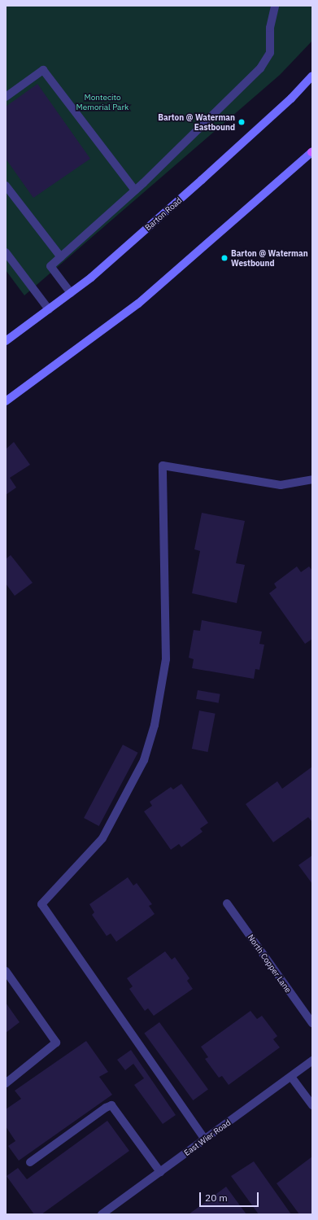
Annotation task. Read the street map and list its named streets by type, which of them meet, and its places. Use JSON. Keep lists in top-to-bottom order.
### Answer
{
  "streets": {
    "main road": ["Barton Road"],
    "street": ["North Copper Lane", "East Wier Road"]
  },
  "parks": ["Montecito Memorial Park"],
  "places": ["Barton @ Waterman Eastbound", "Barton @ Waterman Westbound"],
  "scale_bar": "20 m"
}
